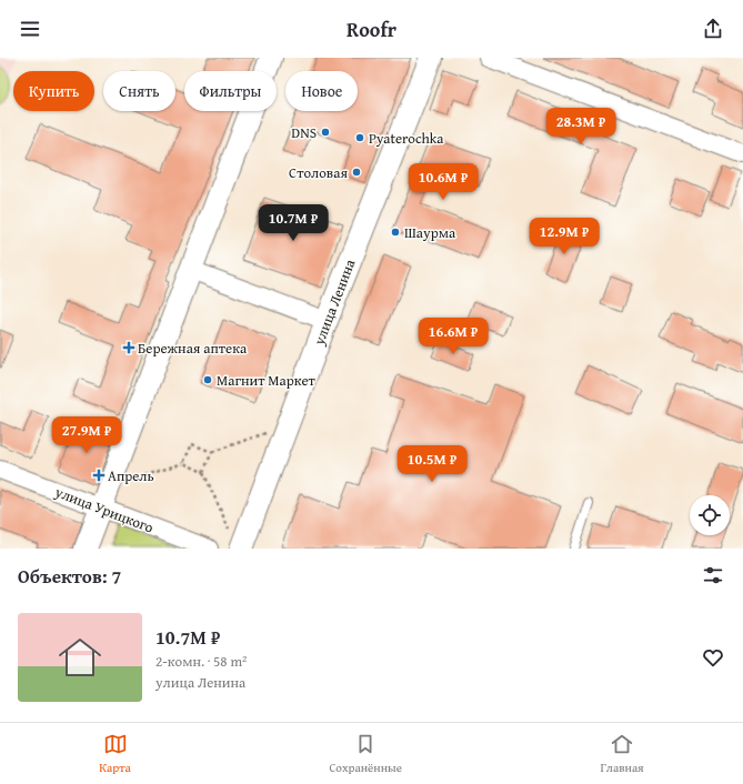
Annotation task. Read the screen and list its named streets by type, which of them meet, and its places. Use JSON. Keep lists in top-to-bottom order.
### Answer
{
  "streets": {
    "street": ["улица Ленина", "улица Урицкого"]
  },
  "places": {
    "other": [
      "DNS",
      "Pyaterochka",
      "Столовая",
      "Шаурма",
      "Магнит Маркет"
    ],
    "health": ["Бережная аптека", "Апрель"]
  },
  "page": {
    "header": "Roofr",
    "chip": [
      "Купить",
      "Снять",
      "Фильтры",
      "Новое"
    ],
    "price": [
      "28.3M ₽",
      "10.6M ₽",
      "10.7M ₽",
      "12.9M ₽",
      "16.6M ₽",
      "27.9M ₽",
      "10.5M ₽"
    ],
    "heading": "Объектов: 7",
    "list": [
      {
        "name": "10.7M ₽",
        "note": "2-комн. · 58 m² · улица Ленина"
      }
    ],
    "tabs": ["Карта", "Сохранённые", "Главная"]
  }
}
